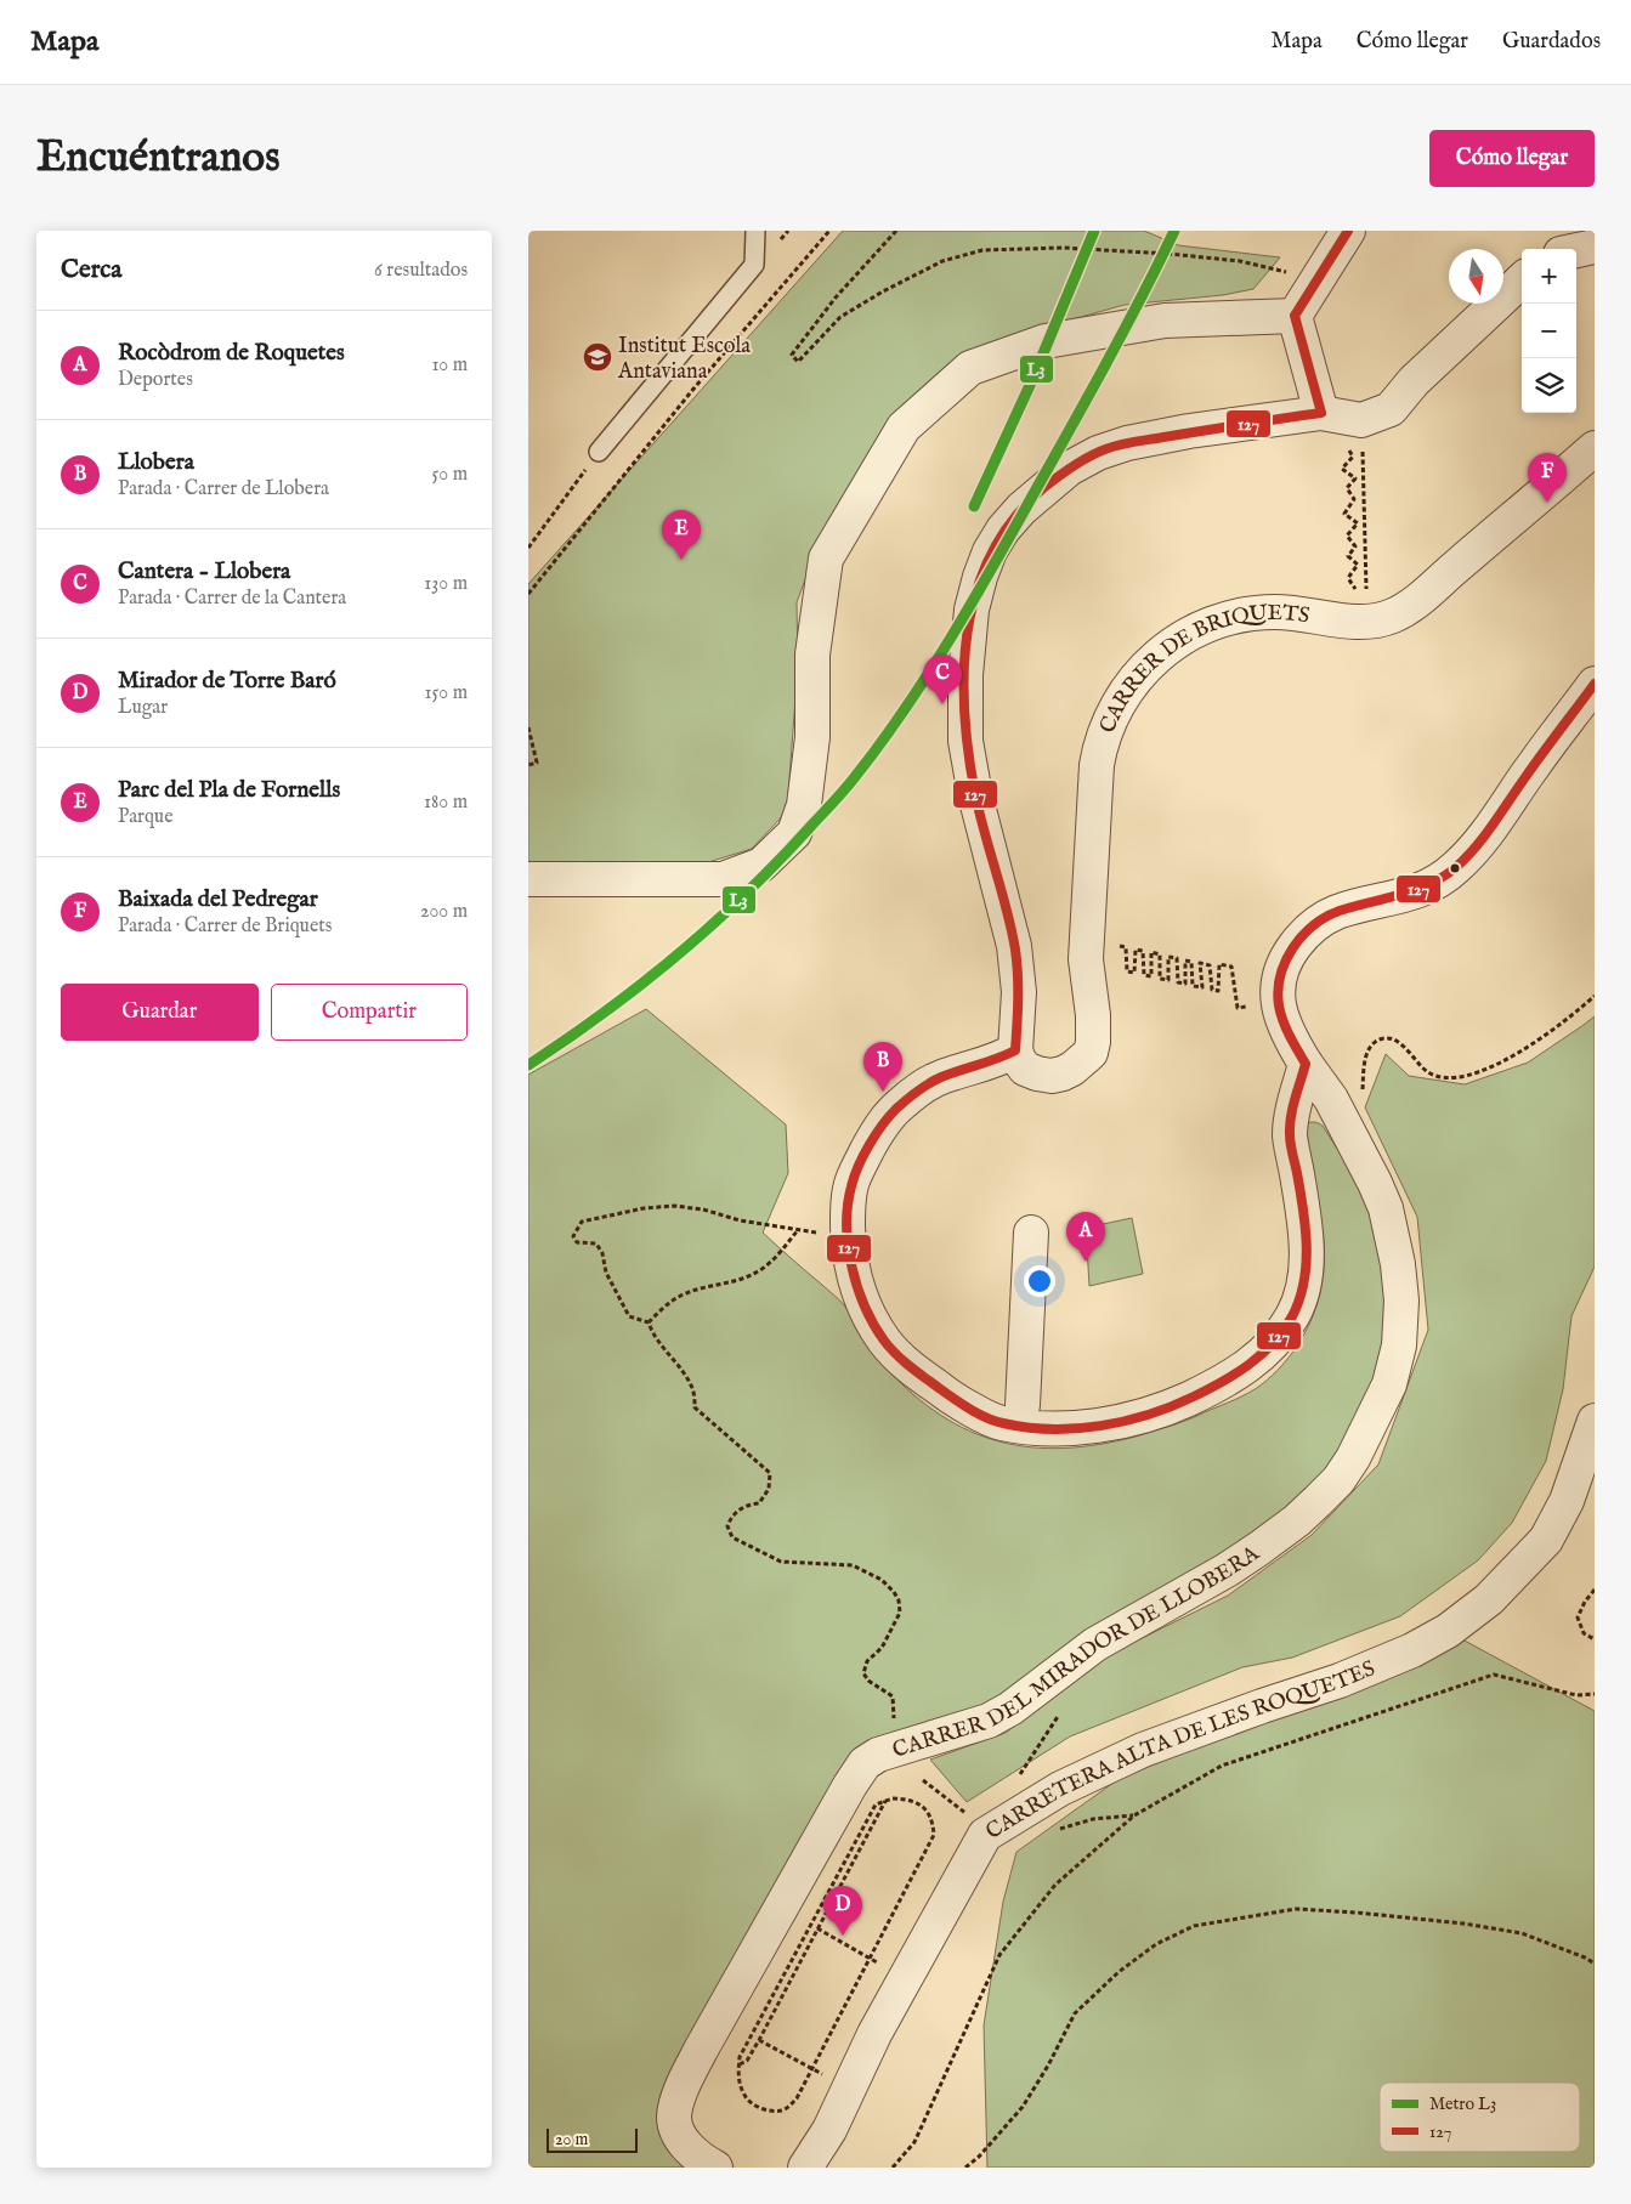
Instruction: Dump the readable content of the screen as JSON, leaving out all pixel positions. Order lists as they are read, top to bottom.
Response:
{
  "streets": {
    "street": ["CARRER DE BRIQUETS", "CARRER DEL MIRADOR DE LLOBERA", "CARRETERA ALTA DE LES ROQUETES"]
  },
  "places": {
    "school or university": ["Institut Escola Antaviana"]
  },
  "lines": ["metro line L3", "transit line 127"],
  "legend": ["Metro L3", "127"],
  "scale_bar": "20 m",
  "north": "bottom",
  "page": {
    "header": "Mapa",
    "nav": ["Mapa", "Cómo llegar", "Guardados"],
    "buttons": [
      "Cómo llegar",
      ["Guardar", "Compartir"]
    ],
    "title": "Encuéntranos",
    "heading": ["Cerca", "6 resultados"],
    "map_buttons": ["+", "−"],
    "list": [
      {
        "mark": "A",
        "name": "Rocòdrom de Roquetes",
        "note": "Deportes",
        "value": "10 m"
      },
      {
        "mark": "B",
        "name": "Llobera",
        "note": "Parada · Carrer de Llobera",
        "value": "50 m"
      },
      {
        "mark": "C",
        "name": "Cantera - Llobera",
        "note": "Parada · Carrer de la Cantera",
        "value": "130 m"
      },
      {
        "mark": "D",
        "name": "Mirador de Torre Baró",
        "note": "Lugar",
        "value": "150 m"
      },
      {
        "mark": "E",
        "name": "Parc del Pla de Fornells",
        "note": "Parque",
        "value": "180 m"
      },
      {
        "mark": "F",
        "name": "Baixada del Pedregar",
        "note": "Parada · Carrer de Briquets",
        "value": "200 m"
      }
    ],
    "pins": [
      "F",
      "E",
      "C",
      "B",
      "A",
      "D"
    ],
    "scale": "20 m"
  }
}
